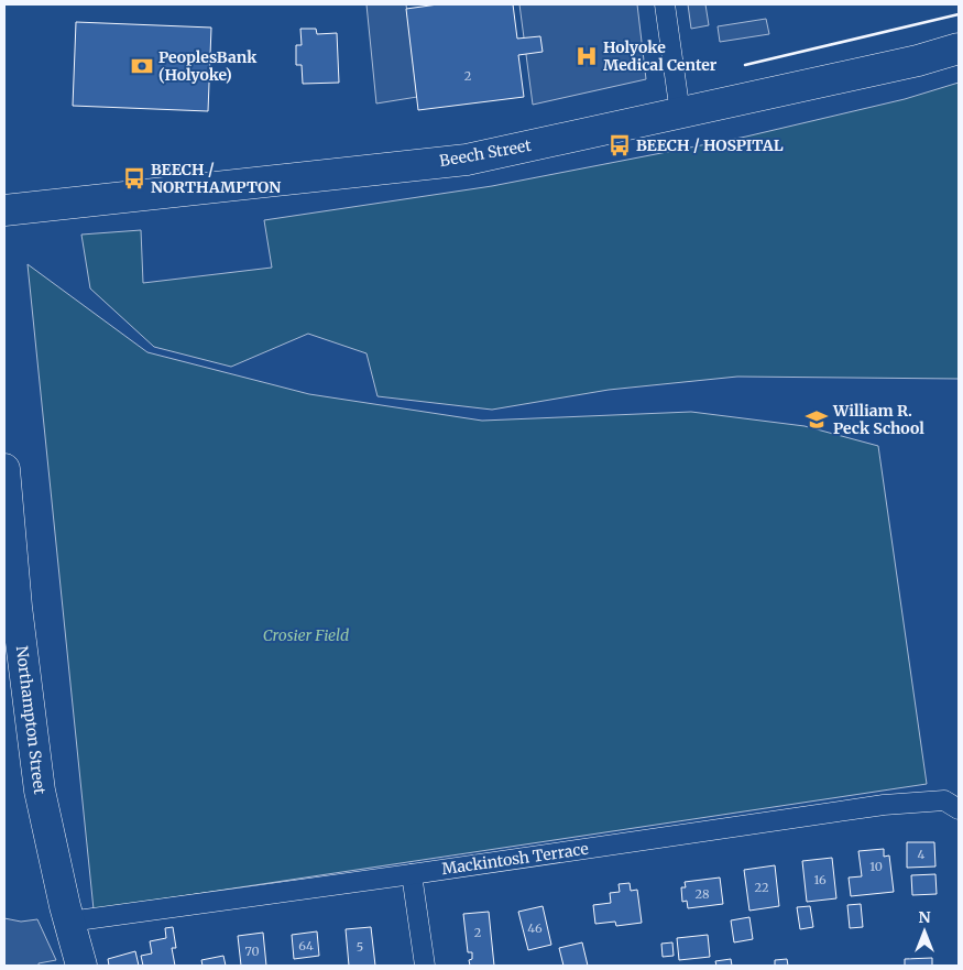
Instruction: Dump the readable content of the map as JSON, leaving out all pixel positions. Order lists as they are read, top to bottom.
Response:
{
  "streets": {
    "main road": ["Beech Street", "Northampton Street"],
    "street": ["Mackintosh Terrace"]
  },
  "crossings": [
    ["Northampton Street", "Mackintosh Terrace"]
  ],
  "parks": ["Crosier Field"],
  "places": {
    "hospital": ["Holyoke Medical Center"],
    "bank": ["PeoplesBank (Holyoke)"],
    "bus stop": ["BEECH / HOSPITAL", "BEECH / NORTHAMPTON"],
    "school or university": ["William R. Peck School"]
  },
  "house_numbers": [
    "2",
    "4",
    "10",
    "16",
    "22",
    "28",
    "46",
    "2",
    "64",
    "5",
    "70"
  ],
  "north": "top"
}
